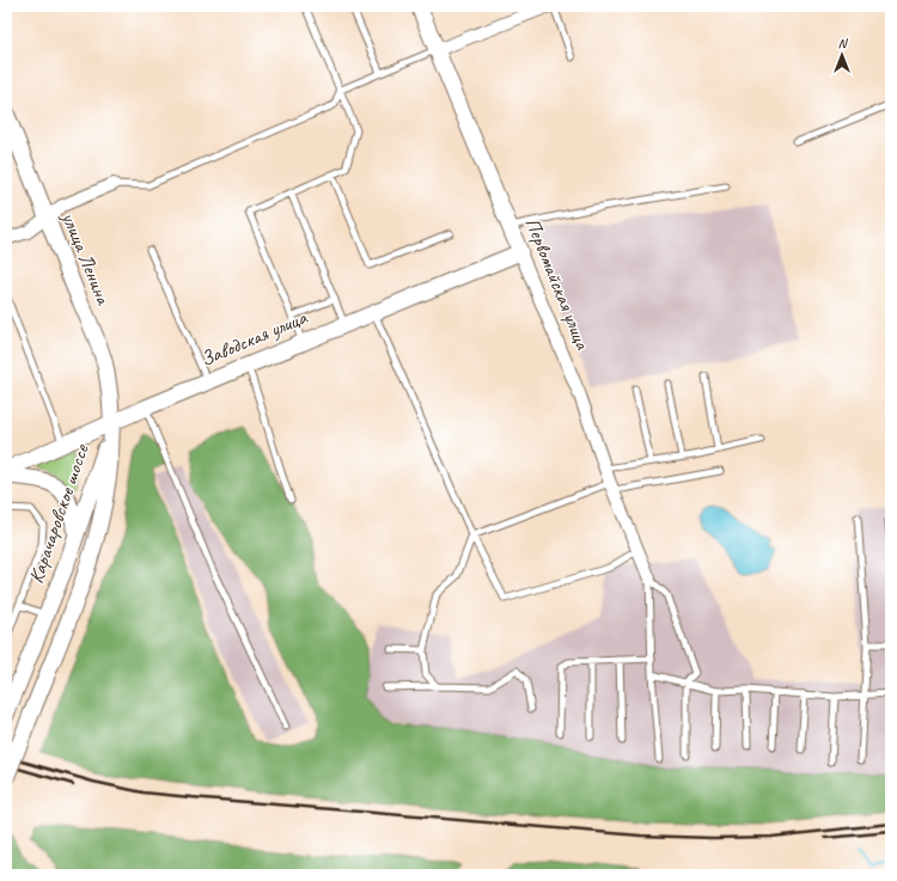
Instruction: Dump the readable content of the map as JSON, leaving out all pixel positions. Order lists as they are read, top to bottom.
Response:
{
  "streets": {
    "street": [
      "улица Ленина",
      "Первомайская улица",
      "Заводская улица",
      "Карачаровское шоссе"
    ]
  },
  "crossings": [
    ["улица Ленина", "Заводская улица"],
    ["улица Ленина", "Карачаровское шоссе"],
    ["Первомайская улица", "Заводская улица"],
    ["Заводская улица", "Карачаровское шоссе"]
  ],
  "north": "top"
}
